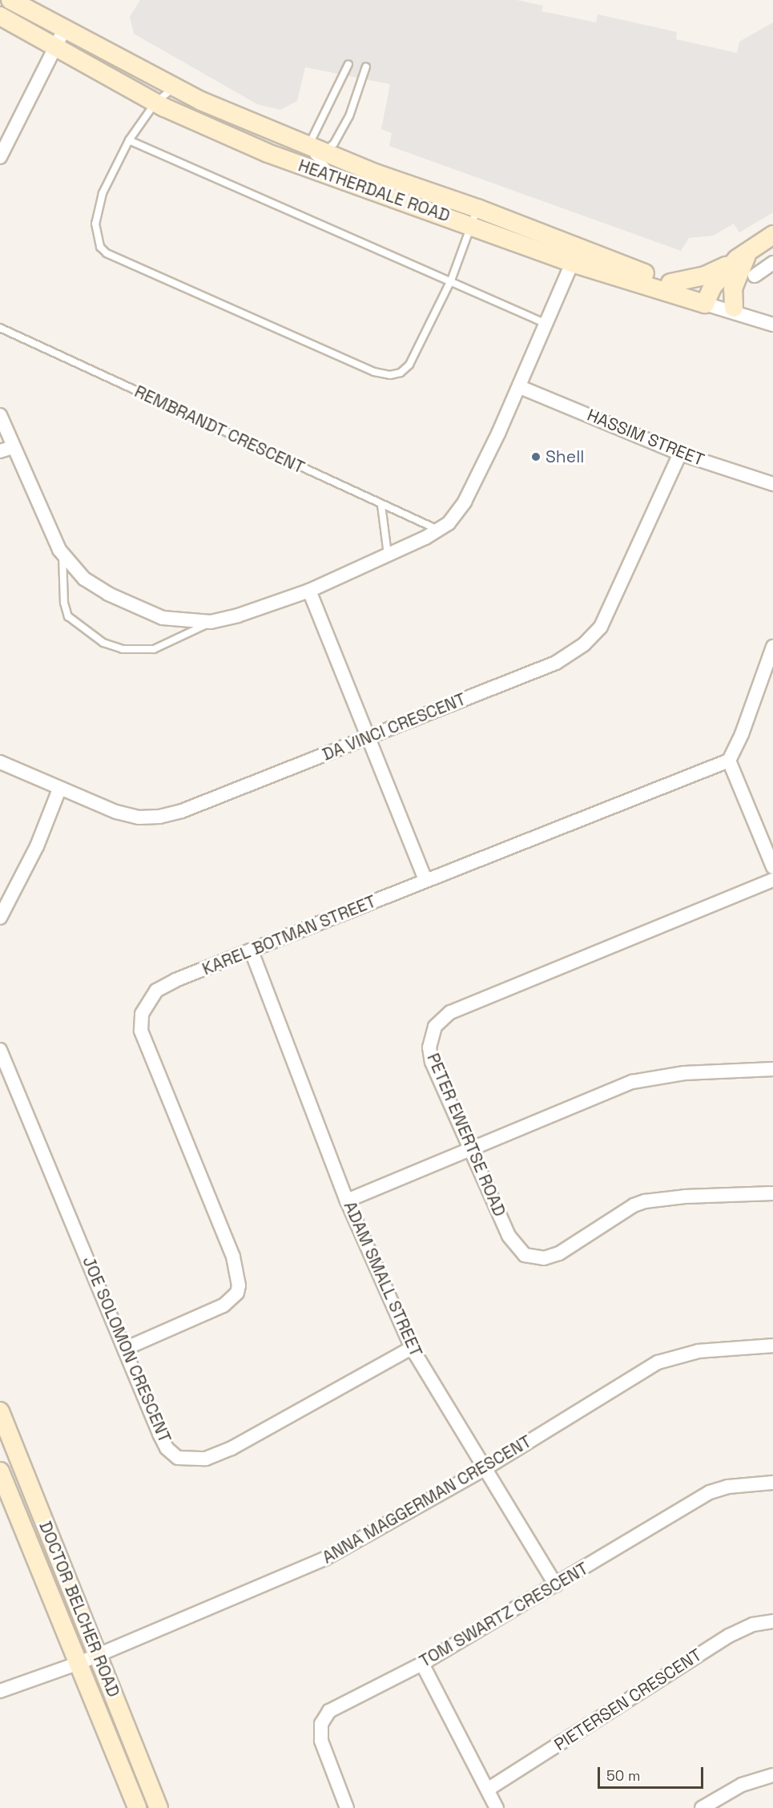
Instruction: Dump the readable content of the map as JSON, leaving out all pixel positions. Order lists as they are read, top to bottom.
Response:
{
  "streets": {
    "street": [
      "HEATHERDALE ROAD",
      "HASSIM STREET",
      "DA VINCI CRESCENT",
      "KAREL BOTMAN STREET",
      "PETER EWERTSE ROAD",
      "ADAM SMALL STREET",
      "JOE SOLOMON CRESCENT",
      "ANNA MAGGERMAN CRESCENT",
      "DOCTOR BELCHER ROAD",
      "TOM SWARTZ CRESCENT",
      "PIETERSEN CRESCENT"
    ],
    "lane": ["REMBRANDT CRESCENT"]
  },
  "crossings": [
    ["HASSIM STREET", "DA VINCI CRESCENT"],
    ["KAREL BOTMAN STREET", "ADAM SMALL STREET"],
    ["KAREL BOTMAN STREET", "JOE SOLOMON CRESCENT"],
    ["ADAM SMALL STREET", "JOE SOLOMON CRESCENT"],
    ["ADAM SMALL STREET", "ANNA MAGGERMAN CRESCENT"],
    ["ADAM SMALL STREET", "TOM SWARTZ CRESCENT"],
    ["ANNA MAGGERMAN CRESCENT", "DOCTOR BELCHER ROAD"]
  ],
  "places": ["Shell"],
  "scale_bar": "50 m"
}
